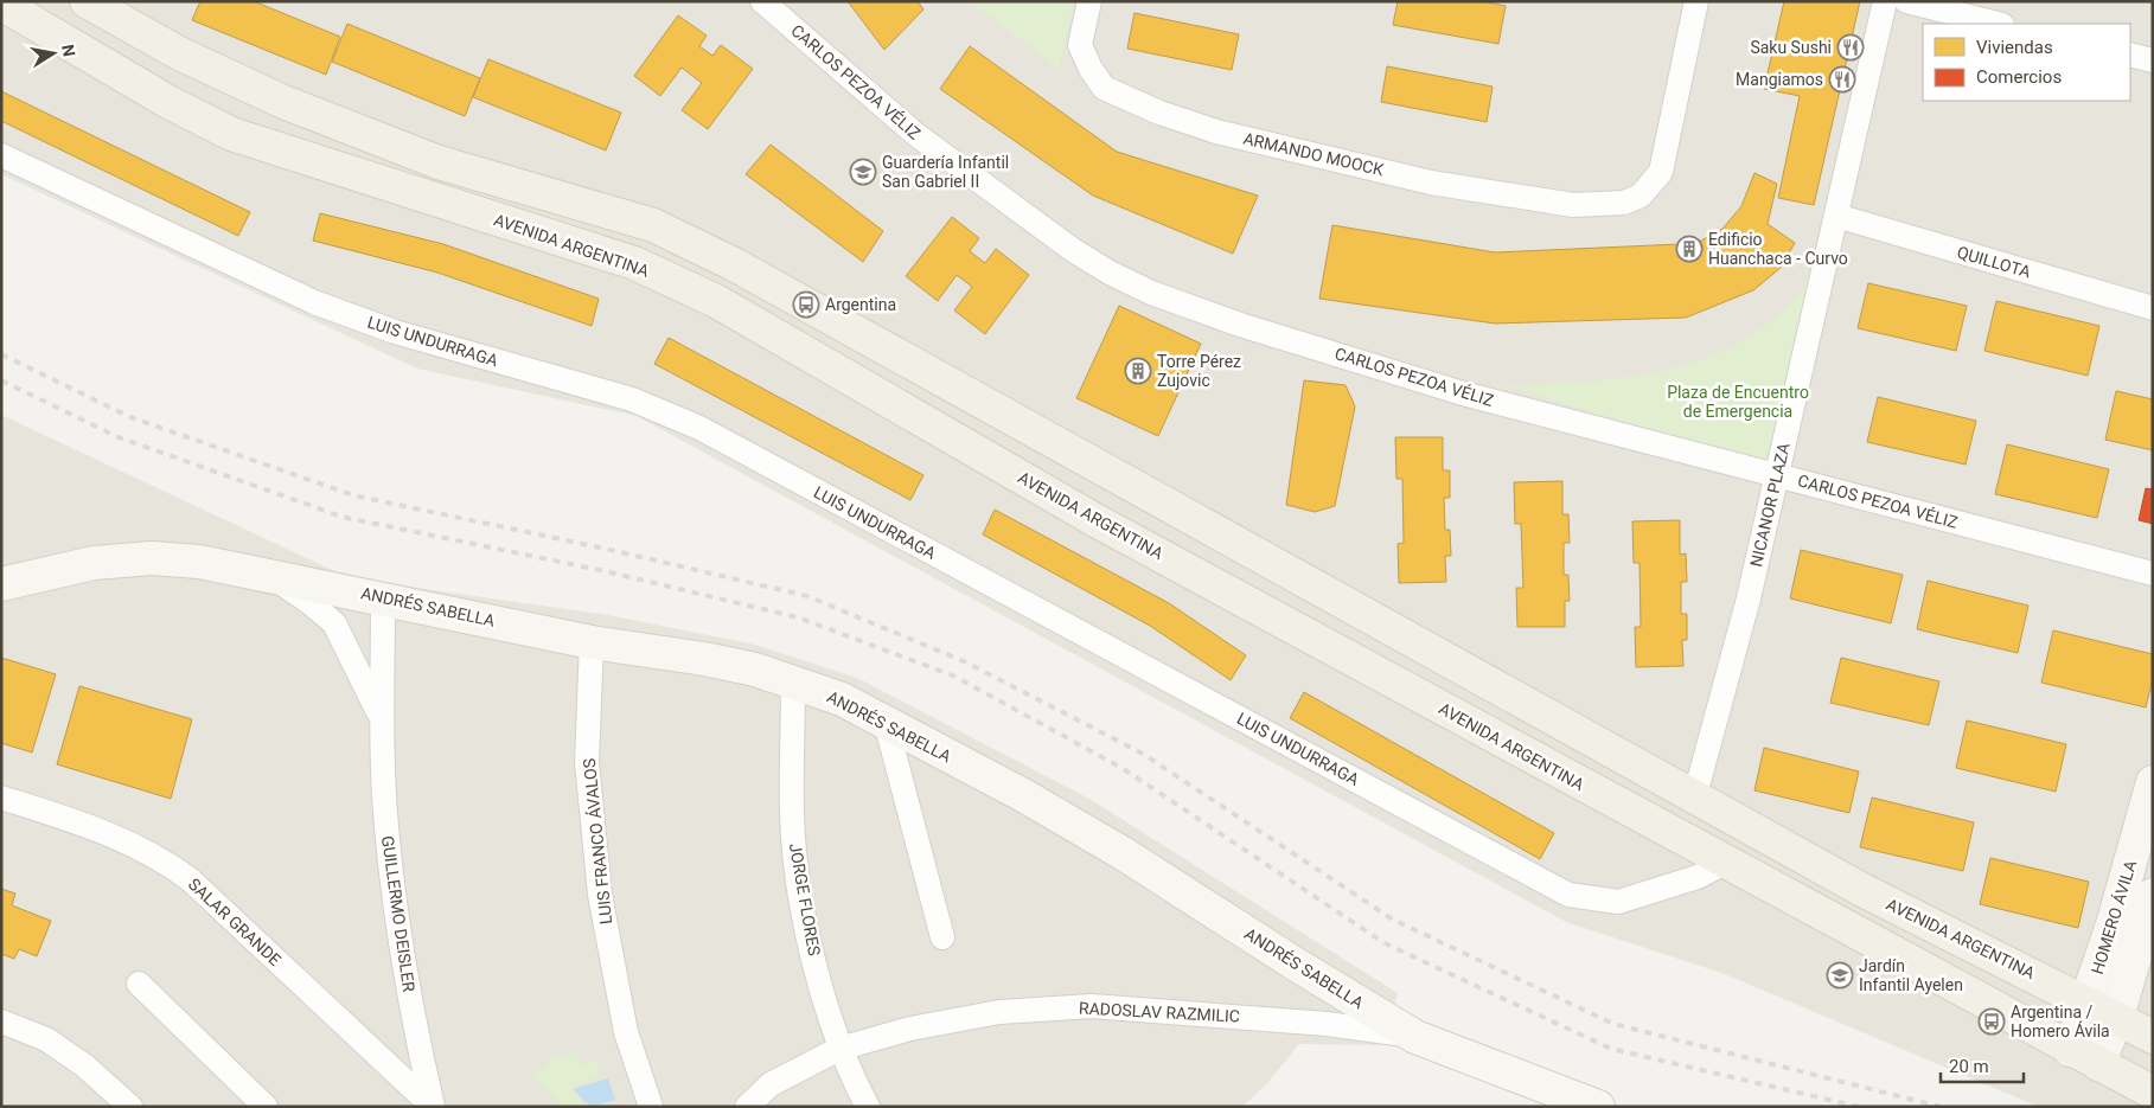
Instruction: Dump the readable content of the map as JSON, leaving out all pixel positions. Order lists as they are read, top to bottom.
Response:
{
  "streets": {
    "main road": ["AVENIDA ARGENTINA", "ANDRÉS SABELLA", "HOMERO ÁVILA"],
    "street": [
      "CARLOS PEZOA VÉLIZ",
      "ARMANDO MOOCK",
      "QUILLOTA",
      "LUIS UNDURRAGA",
      "NICANOR PLAZA",
      "LUIS FRANCO ÁVALOS",
      "JORGE FLORES",
      "GUILLERMO DEISLER",
      "SALAR GRANDE",
      "RADOSLAV RAZMILIC"
    ]
  },
  "crossings": [
    ["CARLOS PEZOA VÉLIZ", "NICANOR PLAZA"],
    ["AVENIDA ARGENTINA", "LUIS UNDURRAGA"],
    ["AVENIDA ARGENTINA", "NICANOR PLAZA"],
    ["AVENIDA ARGENTINA", "HOMERO ÁVILA"],
    ["QUILLOTA", "NICANOR PLAZA"],
    ["ANDRÉS SABELLA", "LUIS FRANCO ÁVALOS"],
    ["ANDRÉS SABELLA", "JORGE FLORES"],
    ["ANDRÉS SABELLA", "GUILLERMO DEISLER"],
    ["ANDRÉS SABELLA", "RADOSLAV RAZMILIC"],
    ["JORGE FLORES", "RADOSLAV RAZMILIC"],
    ["GUILLERMO DEISLER", "SALAR GRANDE"]
  ],
  "parks": ["Plaza de Encuentro de Emergencia"],
  "places": {
    "restaurant": ["Saku Sushi", "Mangiamos"],
    "school or university": ["Guardería Infantil San Gabriel II", "Jardín Infantil Ayelen"],
    "building": ["Edificio Huanchaca - Curvo", "Torre Pérez Zujovic"],
    "bus stop": ["Argentina", "Argentina / Homero Ávila"]
  },
  "legend": ["Viviendas", "Comercios"],
  "scale_bar": "20 m",
  "north": "right"
}
